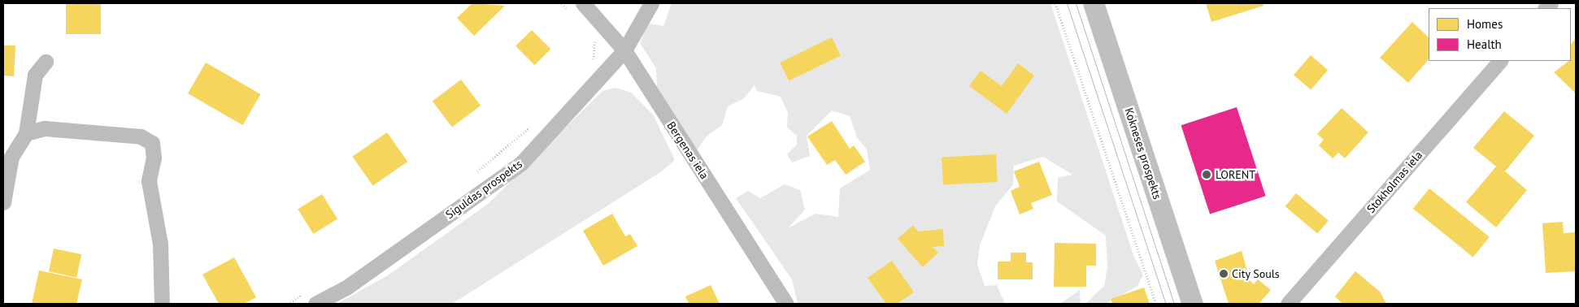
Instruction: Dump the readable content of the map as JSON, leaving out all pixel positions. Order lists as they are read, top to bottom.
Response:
{
  "streets": {
    "street": [
      "Bergenas iela",
      "Kokneses prospekts",
      "Stokholmas iela",
      "Siguldas prospekts"
    ]
  },
  "crossings": [
    ["Bergenas iela", "Siguldas prospekts"]
  ],
  "places": ["LORENT", "City Souls"],
  "legend": ["Homes", "Health"]
}
